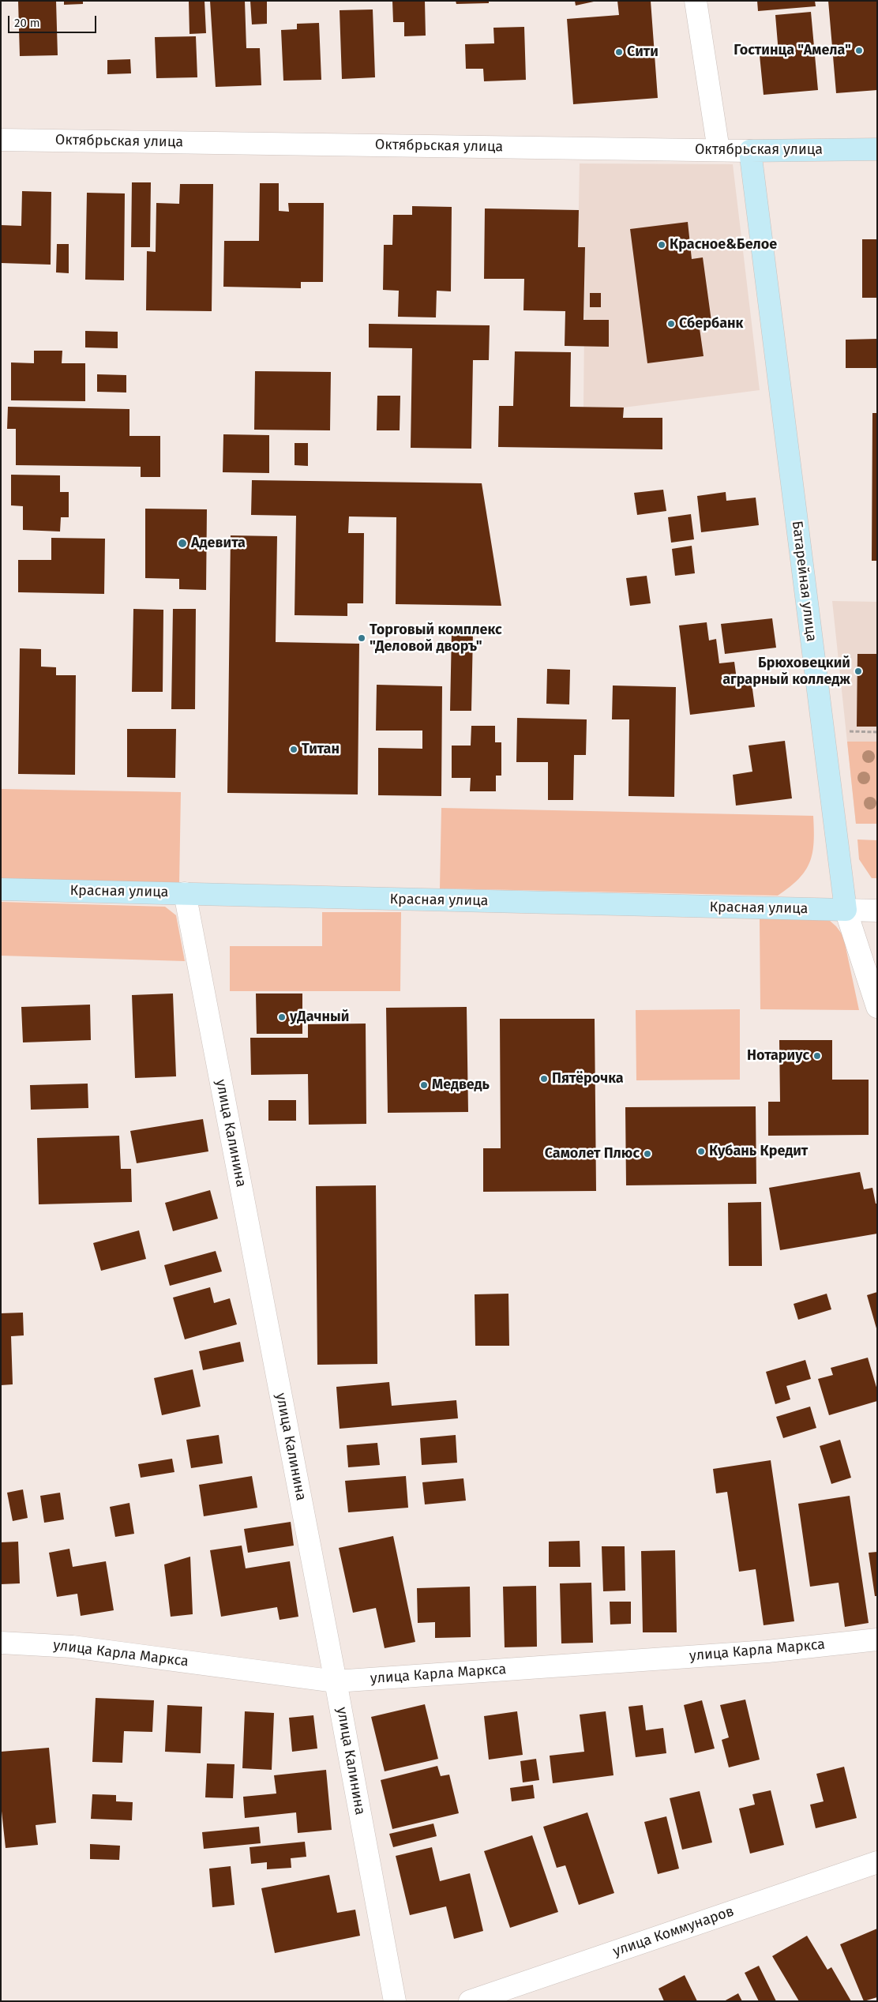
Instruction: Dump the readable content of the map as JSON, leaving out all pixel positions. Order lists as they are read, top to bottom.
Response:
{
  "streets": {
    "street": [
      "Октябрьская улица",
      "Батарейная улица",
      "Красная улица",
      "улица Калинина",
      "улица Карла Маркса",
      "улица Коммунаров"
    ]
  },
  "crossings": [
    ["Октябрьская улица", "Батарейная улица"],
    ["Батарейная улица", "Красная улица"],
    ["Красная улица", "улица Калинина"],
    ["улица Калинина", "улица Карла Маркса"]
  ],
  "places": [
    "Гостинца \"Амела\"",
    "Сити",
    "Красное&Белое",
    "Сбербанк",
    "Адевита",
    "Торговый комплекс \"Деловой дворъ\"",
    "Брюховецкий аграрный колледж",
    "Титан",
    "уДачный",
    "Нотариус",
    "Пятёрочка",
    "Медведь",
    "Кубань Кредит",
    "Самолет Плюс"
  ],
  "scale_bar": "20 m"
}
